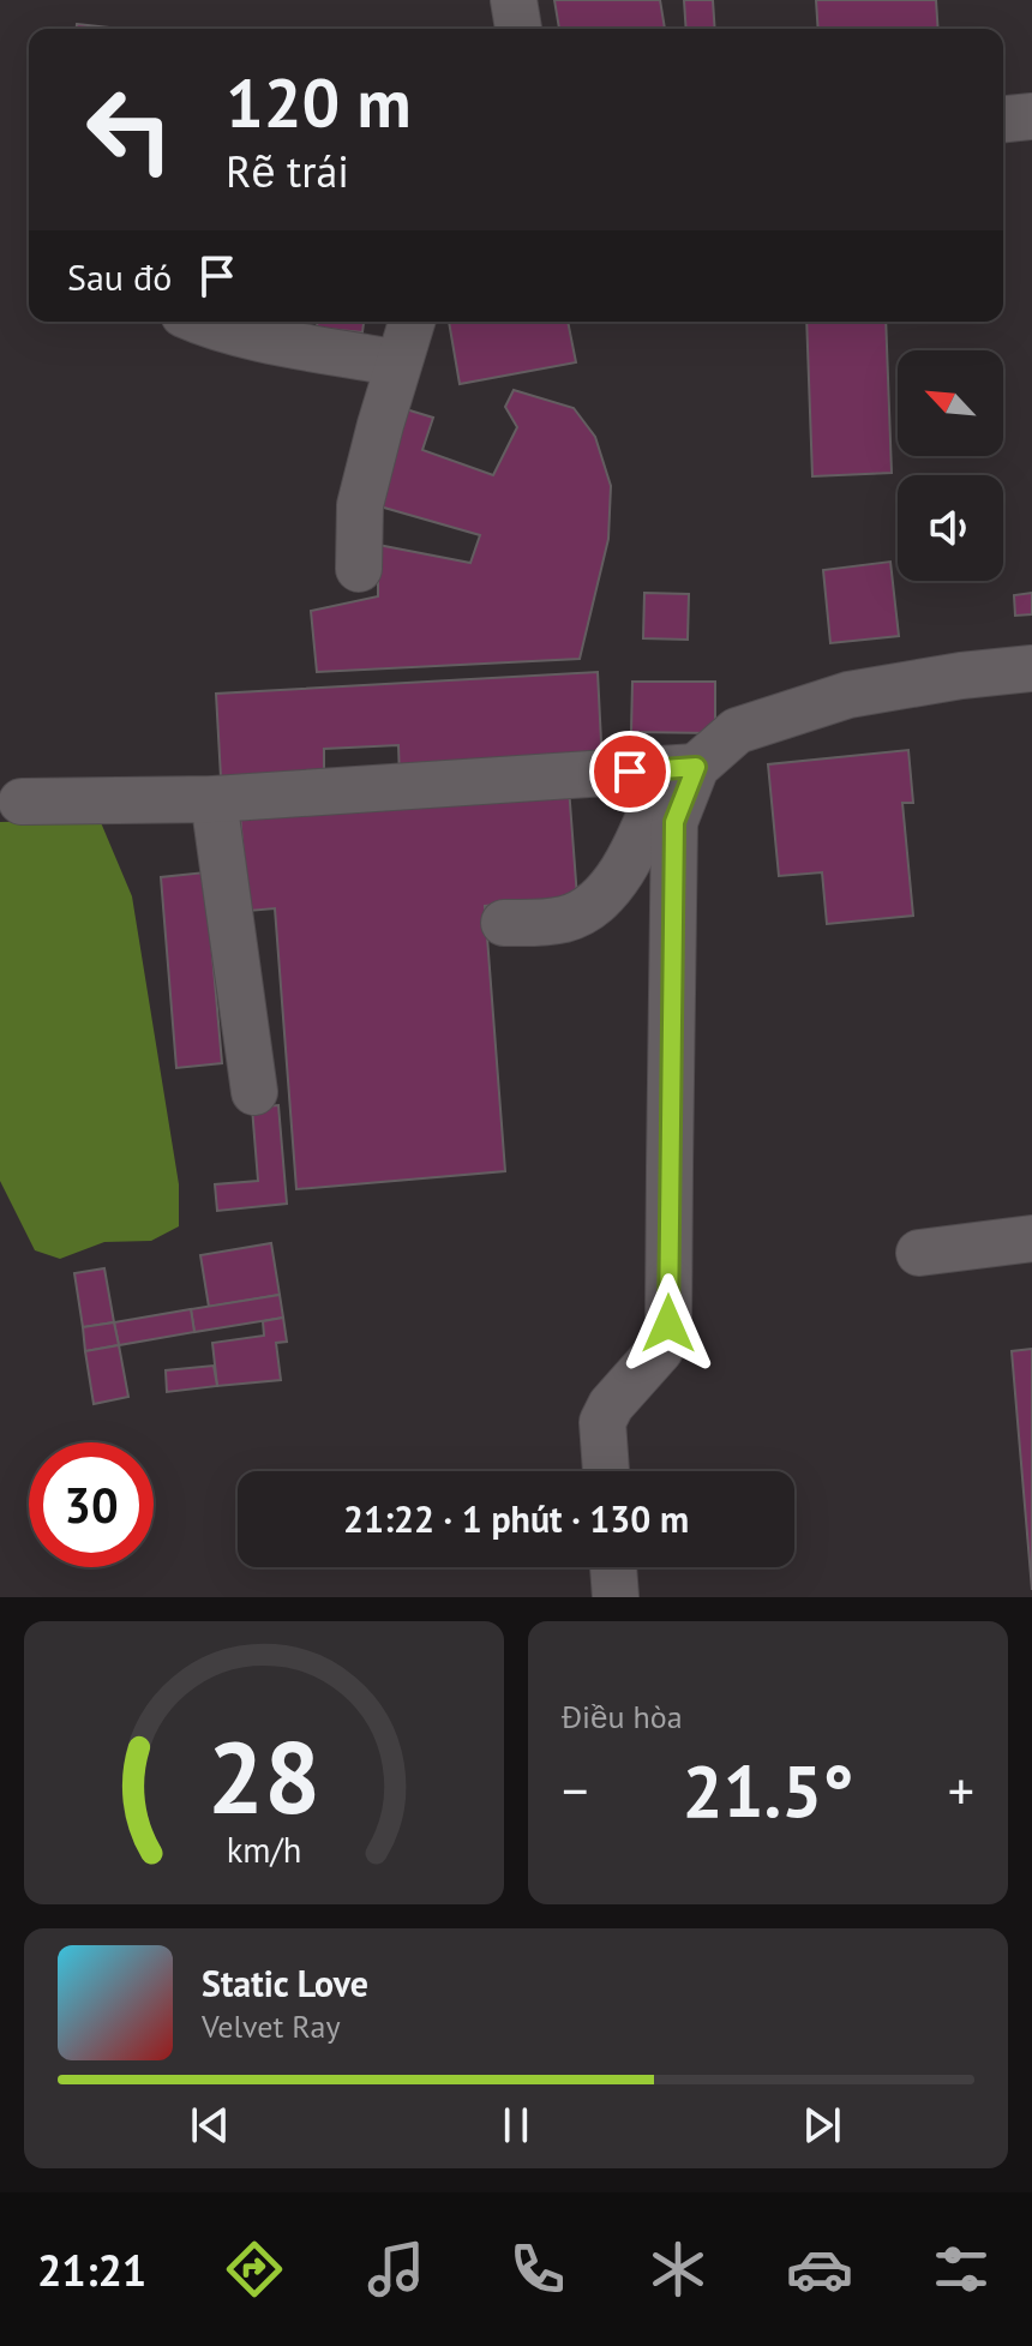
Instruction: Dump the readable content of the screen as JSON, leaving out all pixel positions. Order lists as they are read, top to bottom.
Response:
{
  "north": "top left",
  "page": {
    "turn": ["120 m", "Rẽ trái"],
    "then": "Sau đó",
    "limit": "30",
    "trip": "21:22 · 1 phút · 130 m",
    "tile": "Điều hòa",
    "heat": ["−", "21.5°", "+"],
    "song": ["Static Love", "Velvet Ray"],
    "tabs": "21:21",
    "gauge": ["28", "km/h"]
  }
}
